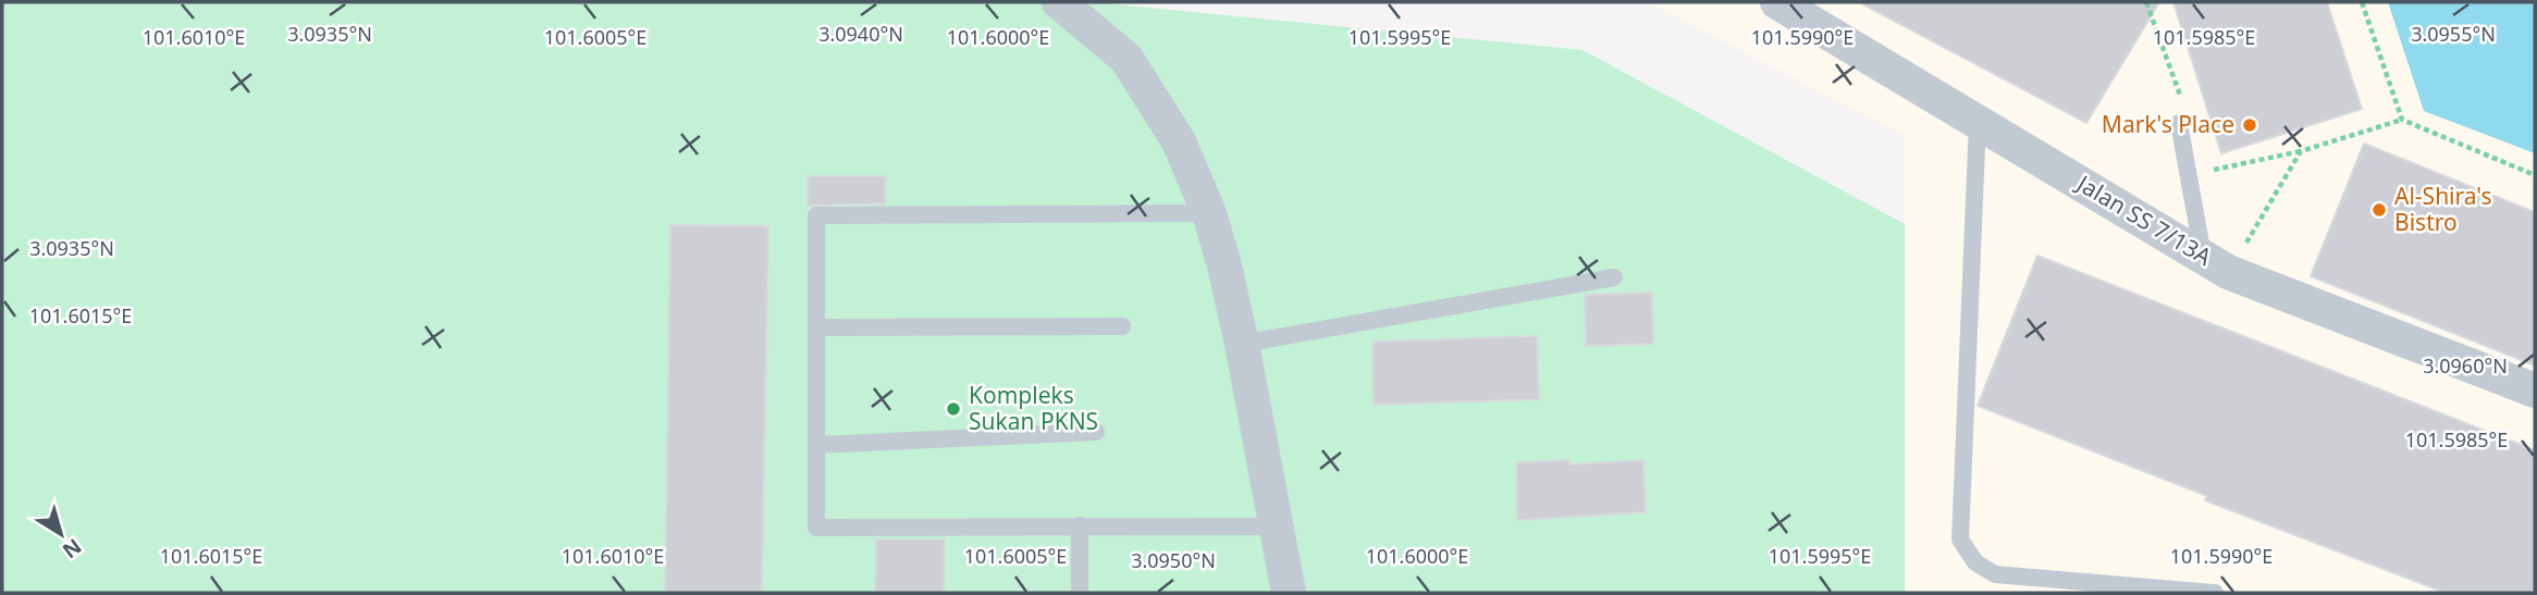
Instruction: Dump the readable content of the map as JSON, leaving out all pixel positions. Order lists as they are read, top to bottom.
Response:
{
  "streets": {
    "street": ["Jalan SS 7/13A"]
  },
  "places": ["Mark's Place", "Al-Shira's Bistro", "Kompleks Sukan PKNS"],
  "north": "bottom right",
  "coordinates": [
    "3.0935°N",
    "3.0940°N",
    "3.0955°N",
    "101.6010°E",
    "101.5995°E",
    "101.5985°E",
    "101.6005°E",
    "101.6000°E",
    "101.5990°E",
    "101.6015°E",
    "3.0960°N",
    "3.0950°N"
  ]
}
